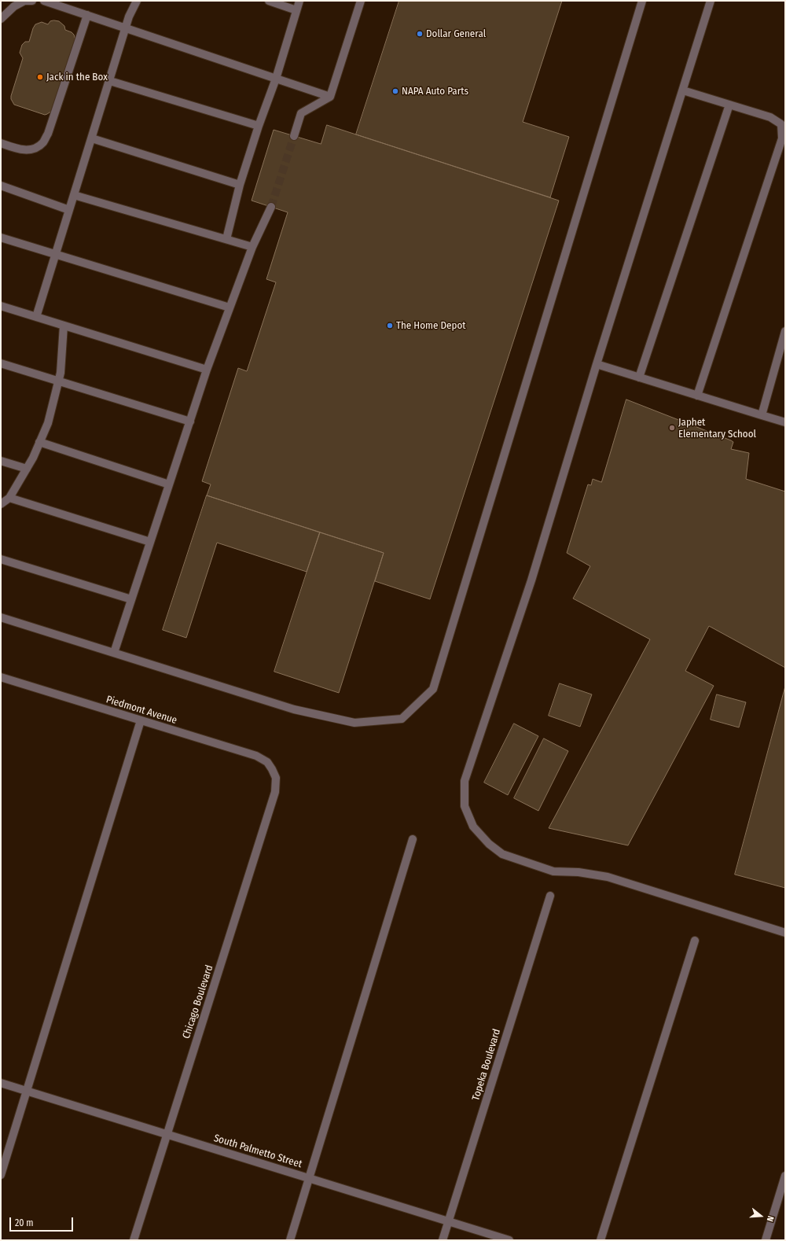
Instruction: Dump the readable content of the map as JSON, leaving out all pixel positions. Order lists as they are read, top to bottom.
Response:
{
  "streets": {
    "street": [
      "Piedmont Avenue",
      "Chicago Boulevard",
      "Topeka Boulevard",
      "South Palmetto Street"
    ]
  },
  "crossings": [
    ["Piedmont Avenue", "Chicago Boulevard"],
    ["Chicago Boulevard", "South Palmetto Street"],
    ["Topeka Boulevard", "South Palmetto Street"]
  ],
  "places": [
    "Dollar General",
    "Jack in the Box",
    "NAPA Auto Parts",
    "The Home Depot",
    "Japhet Elementary School"
  ],
  "scale_bar": "20 m",
  "north": "right"
}
